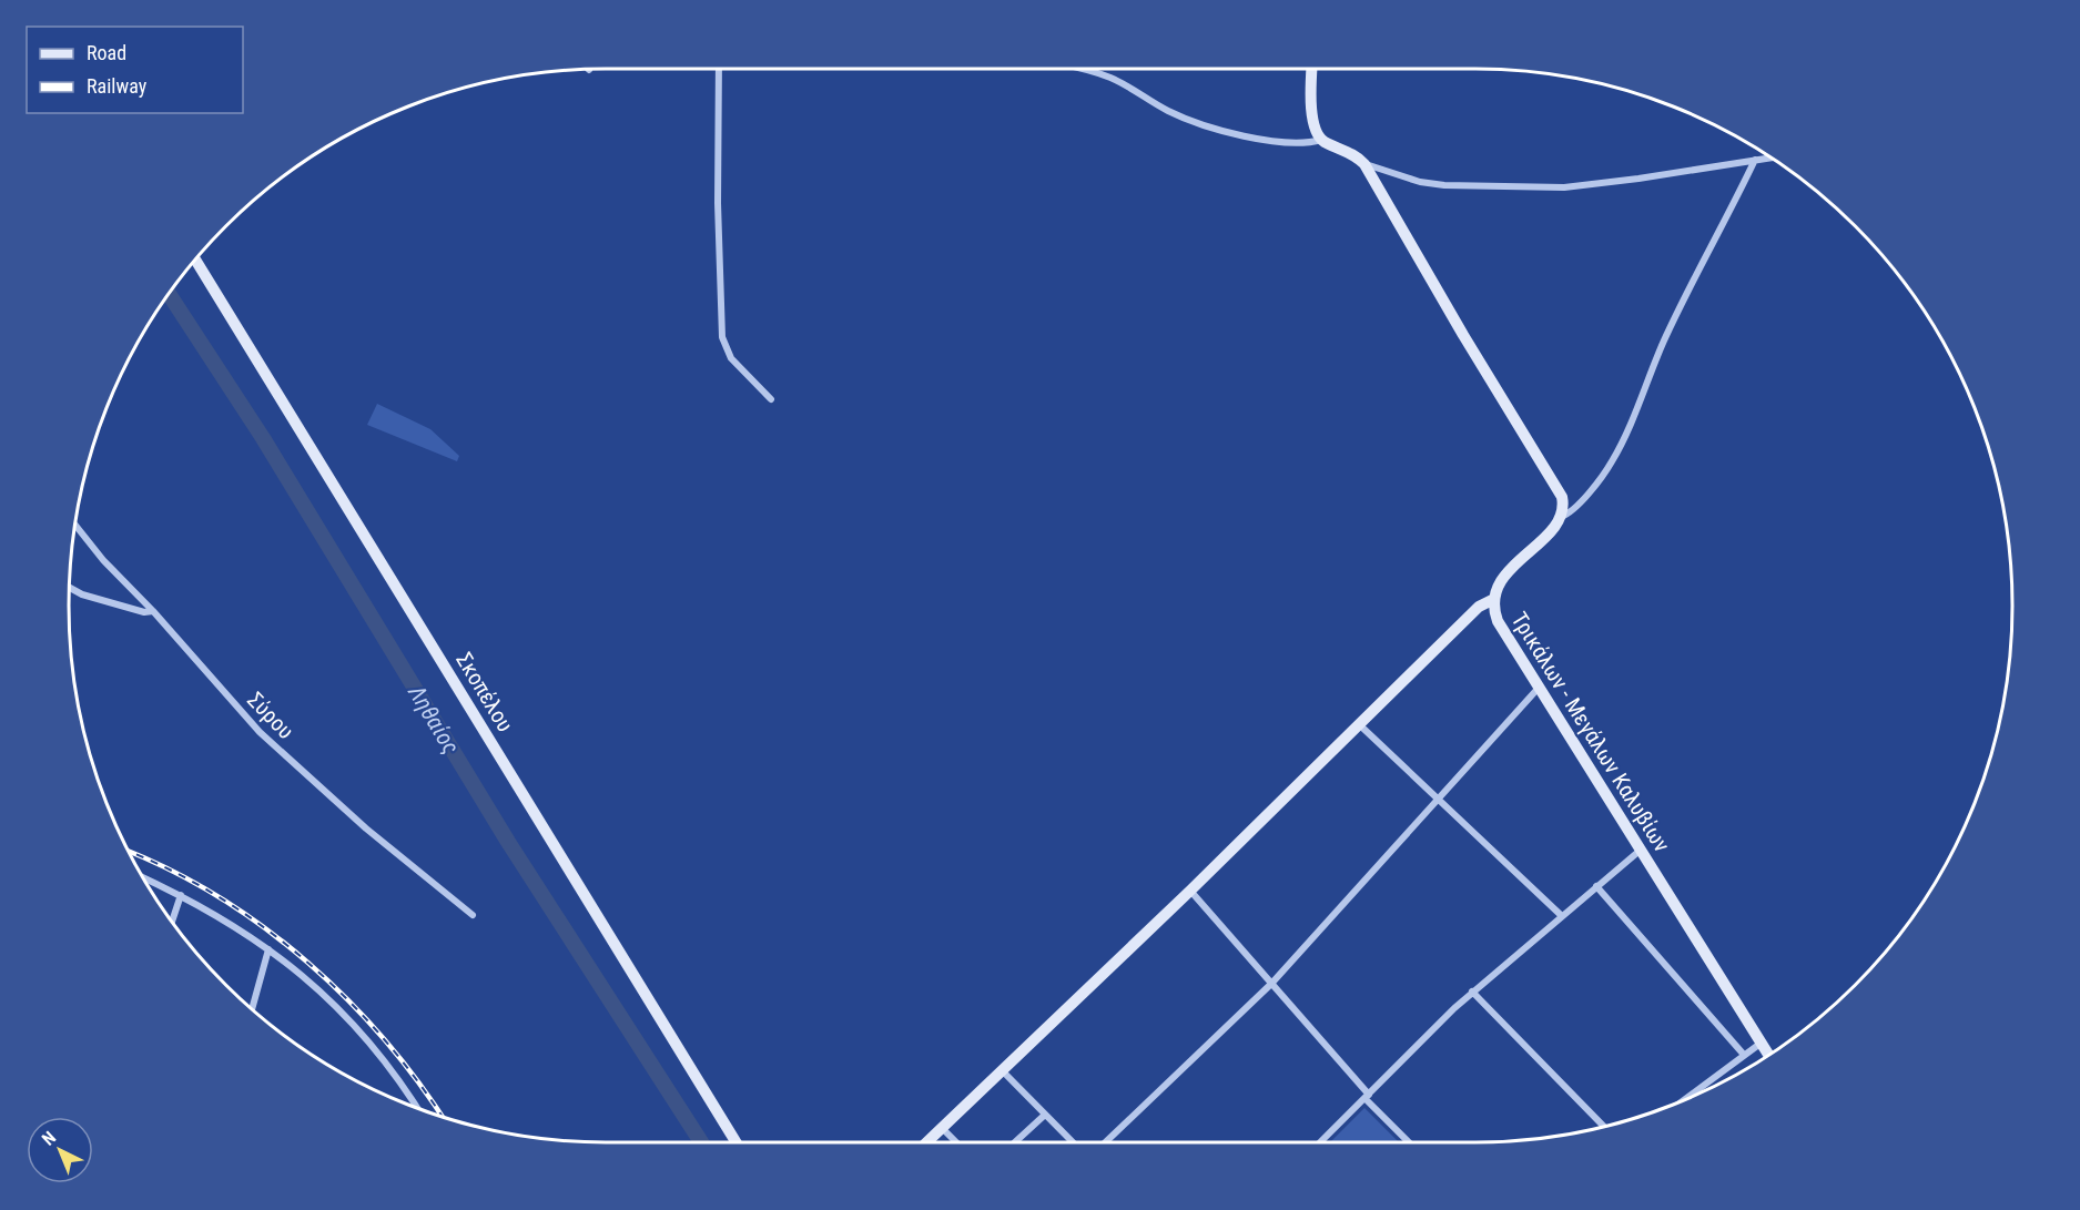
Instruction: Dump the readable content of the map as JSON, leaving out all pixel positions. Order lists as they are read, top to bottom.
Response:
{
  "streets": {
    "street": ["Σκοπέλου", "Σύρου", "Τρικάλων - Μεγάλων Καλυβίων"]
  },
  "water": ["Ληθαίος"],
  "legend": ["Road", "Railway"],
  "north": "top left"
}
